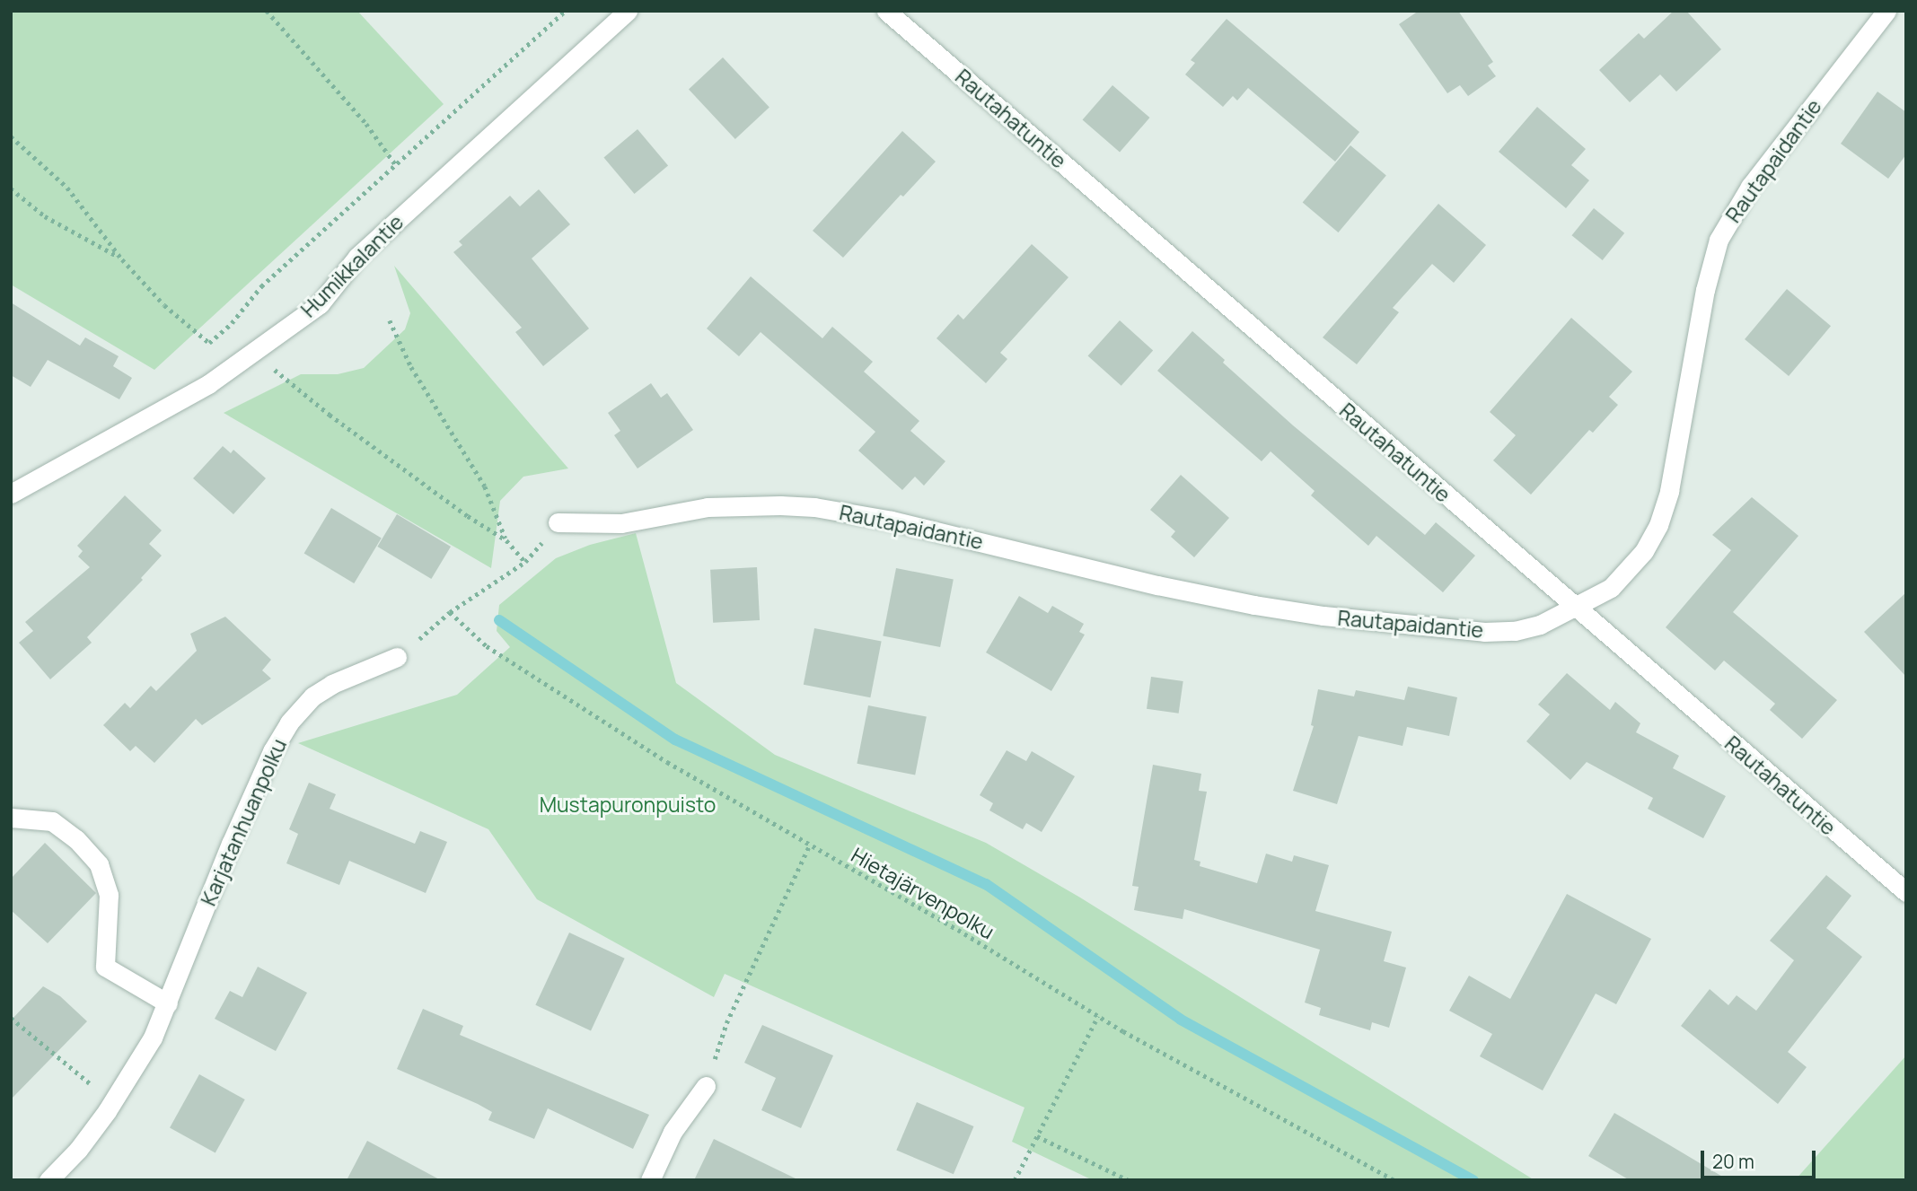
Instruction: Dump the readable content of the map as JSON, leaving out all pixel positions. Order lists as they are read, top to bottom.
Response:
{
  "streets": {
    "street": [
      "Rautahatuntie",
      "Rautapaidantie",
      "Humikkalantie",
      "Karjatanhuanpolku"
    ],
    "path": ["Hietajärvenpolku"]
  },
  "crossings": [
    ["Rautahatuntie", "Rautapaidantie"]
  ],
  "parks": ["Mustapuronpuisto"],
  "scale_bar": "20 m"
}
